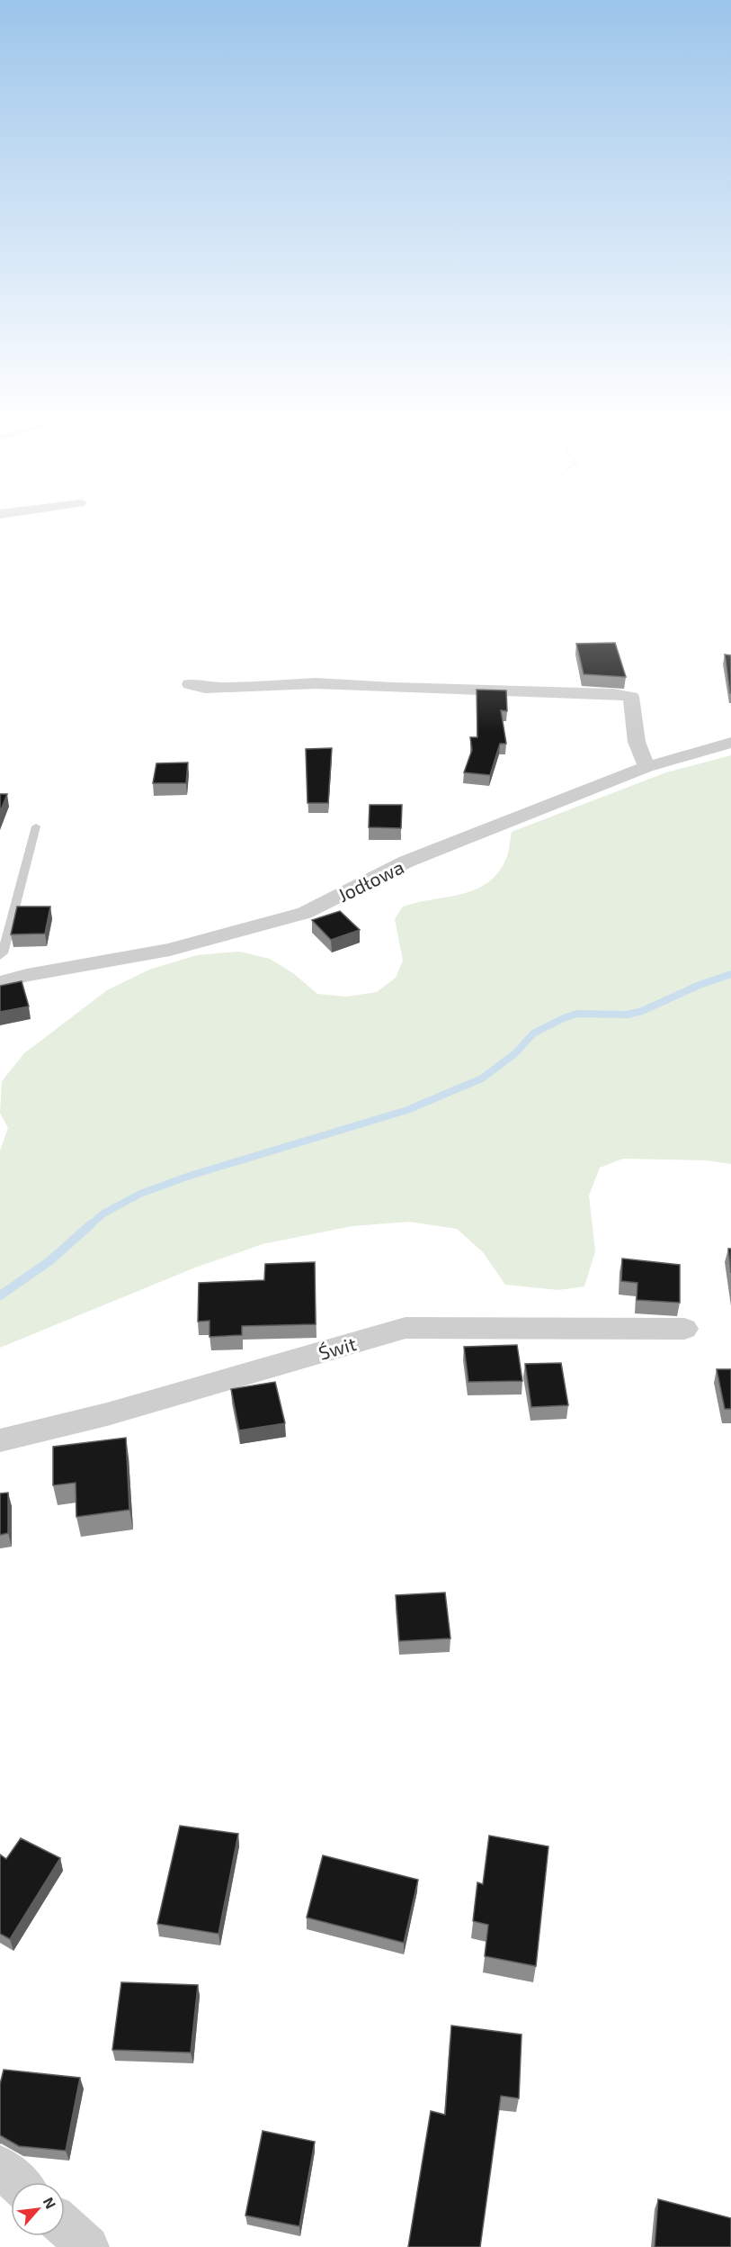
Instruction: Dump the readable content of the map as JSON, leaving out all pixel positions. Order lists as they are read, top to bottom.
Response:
{
  "streets": {
    "street": ["Jodłowa", "Świt"]
  },
  "north": "top right"
}
